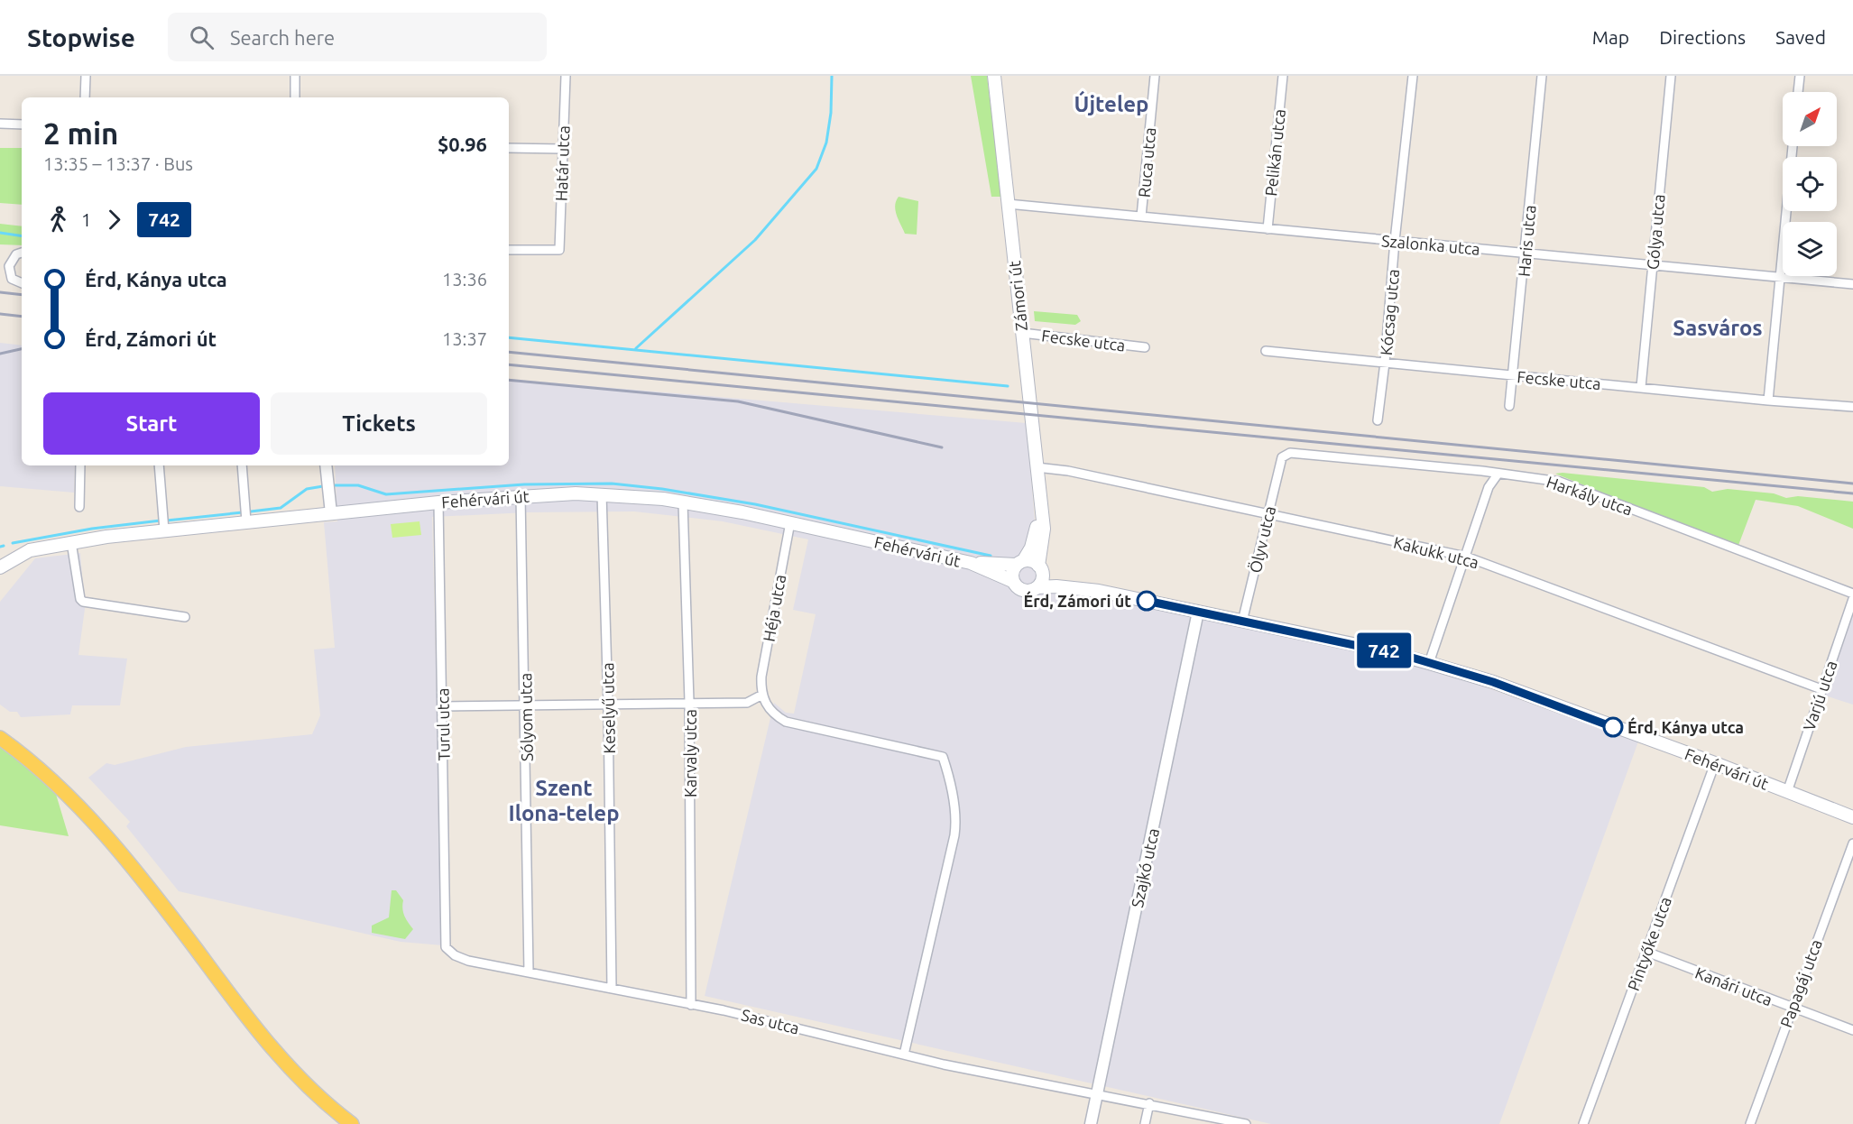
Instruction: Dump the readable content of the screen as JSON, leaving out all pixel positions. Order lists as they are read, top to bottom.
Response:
{
  "streets": {
    "main road": ["Zámori út", "Fehérvári út"],
    "street": [
      "Pelikán utca",
      "Ruca utca",
      "Határ utca",
      "Gólya utca",
      "Haris utca",
      "Szalonka utca",
      "Kócsag utca",
      "Fecske utca",
      "Harkály utca",
      "Ölyv utca",
      "Kakukk utca",
      "Héja utca",
      "Varjú utca",
      "Keselyű utca",
      "Sólyom utca",
      "Turul utca",
      "Karvaly utca",
      "Szajkó utca",
      "Pintyőke utca",
      "Papagáj utca",
      "Kanári utca",
      "Sas utca"
    ]
  },
  "crossings": [
    ["Pelikán utca", "Szalonka utca"],
    ["Ruca utca", "Szalonka utca"],
    ["Gólya utca", "Szalonka utca"],
    ["Gólya utca", "Fecske utca"],
    ["Haris utca", "Szalonka utca"],
    ["Haris utca", "Fecske utca"],
    ["Szalonka utca", "Zámori út"],
    ["Szalonka utca", "Kócsag utca"],
    ["Zámori út", "Fecske utca"],
    ["Zámori út", "Fehérvári út"],
    ["Zámori út", "Kakukk utca"],
    ["Kócsag utca", "Fecske utca"],
    ["Harkály utca", "Ölyv utca"],
    ["Fehérvári út", "Ölyv utca"],
    ["Fehérvári út", "Héja utca"],
    ["Fehérvári út", "Varjú utca"],
    ["Fehérvári út", "Keselyű utca"],
    ["Fehérvári út", "Sólyom utca"],
    ["Fehérvári út", "Turul utca"],
    ["Fehérvári út", "Karvaly utca"],
    ["Fehérvári út", "Szajkó utca"],
    ["Fehérvári út", "Pintyőke utca"],
    ["Ölyv utca", "Kakukk utca"],
    ["Kakukk utca", "Varjú utca"],
    ["Keselyű utca", "Sas utca"],
    ["Sólyom utca", "Sas utca"],
    ["Turul utca", "Sas utca"],
    ["Karvaly utca", "Sas utca"],
    ["Szajkó utca", "Sas utca"],
    ["Pintyőke utca", "Kanári utca"],
    ["Papagáj utca", "Kanári utca"]
  ],
  "districts": ["Újtelep", "Sasváros", "Szent Ilona-telep"],
  "places": ["Érd, Zámori út", "Érd, Kánya utca"],
  "lines": ["bus line 742"],
  "north": "top right",
  "page": {
    "header": "Stopwise",
    "search": "Search here",
    "nav": ["Map", "Directions", "Saved"],
    "on_map": "742",
    "heading": ["2 min", "13:35 – 13:37 · Bus", "$0.96"],
    "legs": ["1", "742"],
    "list": [
      {
        "name": "Érd, Kánya utca",
        "value": "13:36"
      },
      {
        "name": "Érd, Zámori út",
        "value": "13:37"
      }
    ],
    "buttons": ["Start", "Tickets"]
  }
}
